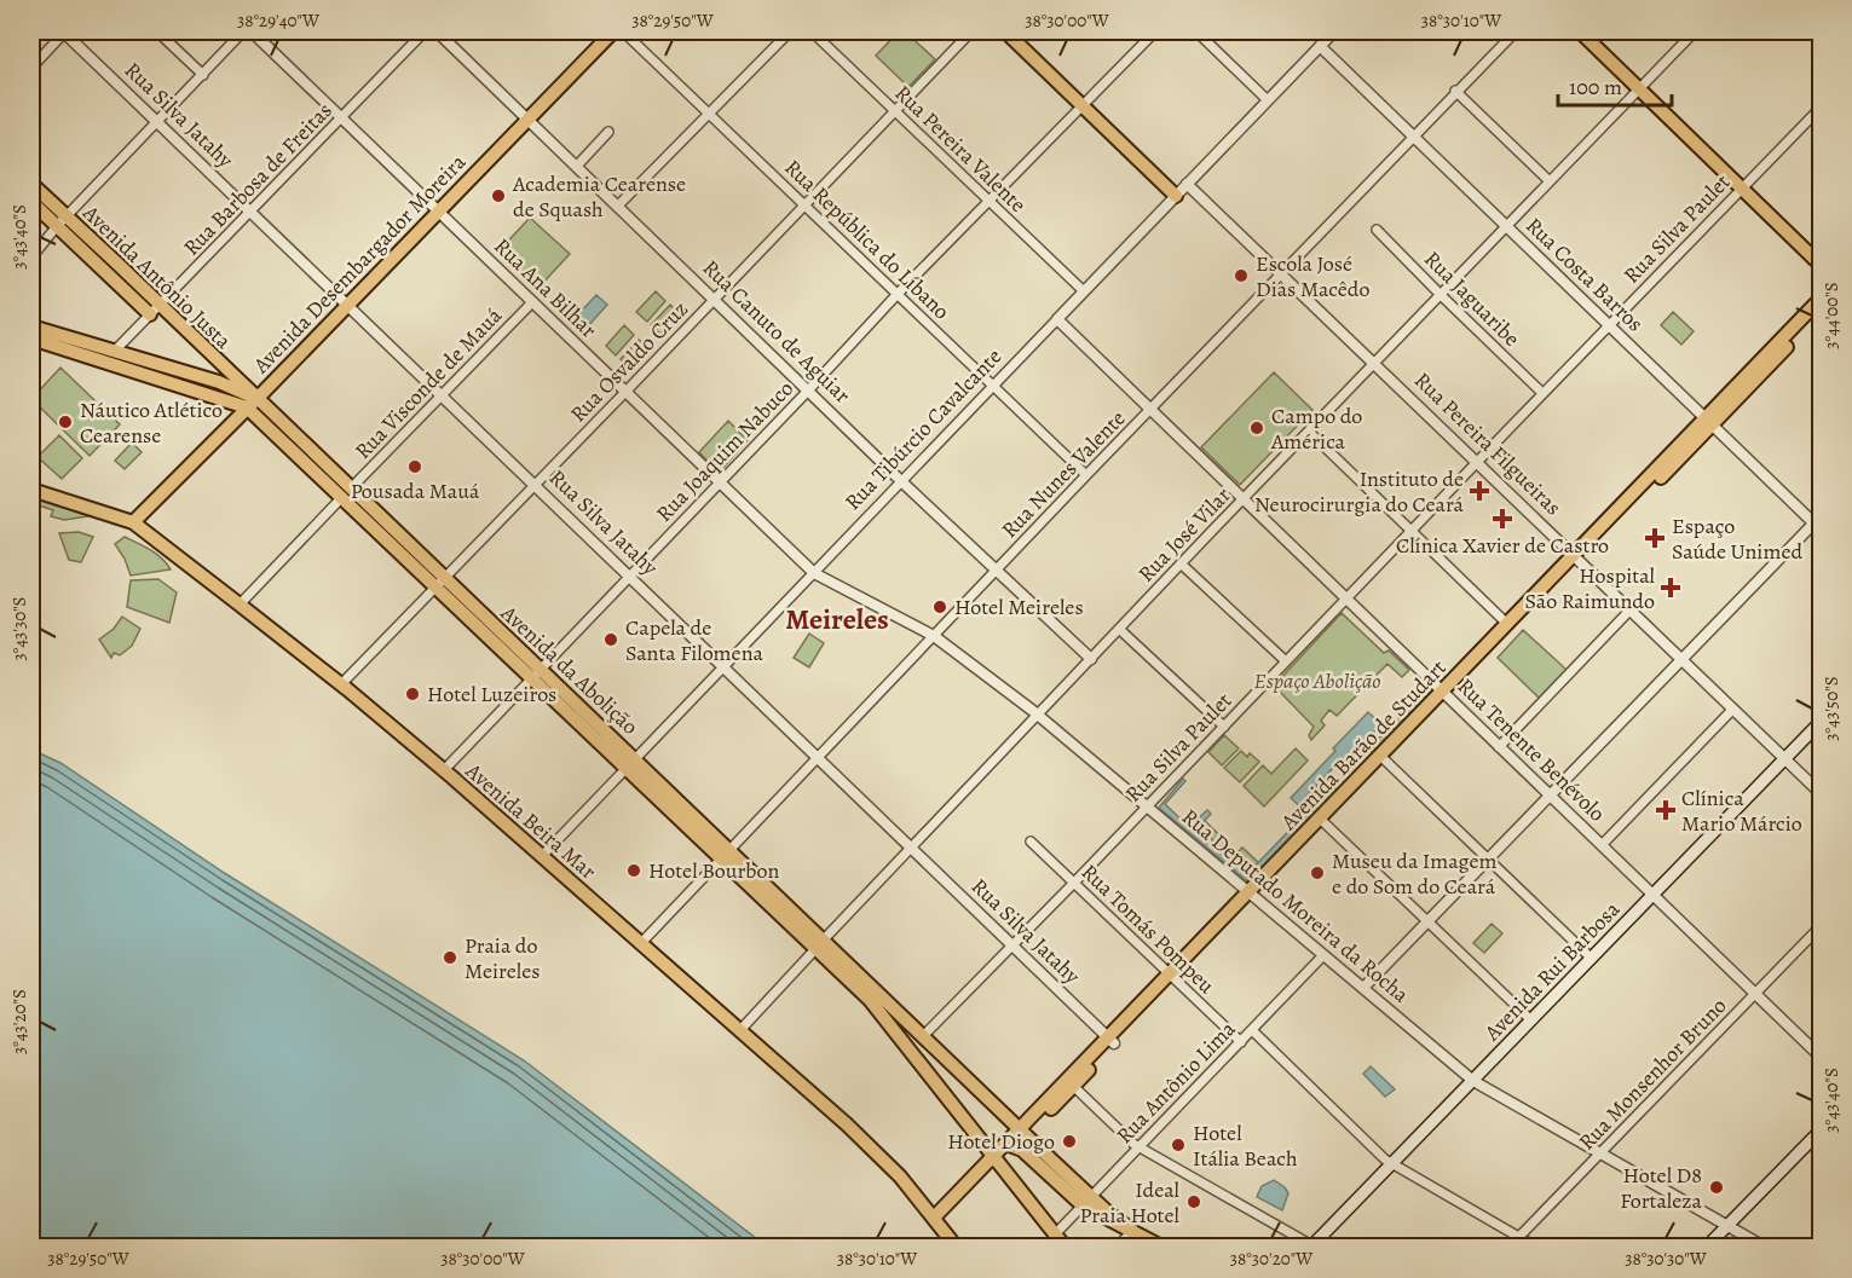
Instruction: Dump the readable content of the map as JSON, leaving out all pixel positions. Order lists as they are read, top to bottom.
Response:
{
  "streets": {
    "main road": [
      "Avenida Desembargador Moreira",
      "Avenida Antônio Justa",
      "Avenida da Abolição",
      "Avenida Barão de Studart",
      "Avenida Beira Mar",
      "Avenida Rui Barbosa"
    ],
    "street": [
      "Rua Silva Jatahy",
      "Rua Pereira Valente",
      "Rua Barbosa de Freitas",
      "Rua Silva Paulet",
      "Rua República do Líbano",
      "Rua Costa Barros",
      "Rua Ana Bilhar",
      "Rua Jaguaribe",
      "Rua Canuto de Aguiar",
      "Rua Osvaldo Cruz",
      "Rua Visconde de Mauá",
      "Rua Tibúrcio Cavalcante",
      "Rua Pereira Filgueiras",
      "Rua Joaquim Nabuco",
      "Rua Nunes Valente",
      "Rua José Vilar",
      "Rua Tenente Benévolo",
      "Rua Deputado Moreira da Rocha",
      "Rua Tomás Pompeu",
      "Rua Monsenhor Bruno",
      "Rua Antônio Lima"
    ]
  },
  "crossings": [
    ["Rua Silva Jatahy", "Rua Barbosa de Freitas"],
    ["Rua Silva Jatahy", "Rua Silva Paulet"],
    ["Rua Silva Jatahy", "Avenida Desembargador Moreira"],
    ["Rua Silva Jatahy", "Rua Osvaldo Cruz"],
    ["Rua Silva Jatahy", "Rua Visconde de Mauá"],
    ["Rua Silva Jatahy", "Rua Tibúrcio Cavalcante"],
    ["Rua Silva Jatahy", "Rua Joaquim Nabuco"],
    ["Rua Silva Jatahy", "Rua Nunes Valente"],
    ["Rua Silva Jatahy", "Rua José Vilar"],
    ["Rua Silva Jatahy", "Avenida Barão de Studart"],
    ["Rua Pereira Valente", "Rua Osvaldo Cruz"],
    ["Rua Pereira Valente", "Rua Tibúrcio Cavalcante"],
    ["Rua Pereira Valente", "Rua Joaquim Nabuco"],
    ["Rua Barbosa de Freitas", "Avenida Antônio Justa"],
    ["Rua Barbosa de Freitas", "Rua Ana Bilhar"],
    ["Rua Barbosa de Freitas", "Avenida da Abolição"],
    ["Rua Silva Paulet", "Rua Costa Barros"],
    ["Rua Silva Paulet", "Rua Jaguaribe"],
    ["Rua Silva Paulet", "Rua Pereira Filgueiras"],
    ["Rua Silva Paulet", "Avenida da Abolição"],
    ["Rua Silva Paulet", "Rua Tenente Benévolo"],
    ["Rua Silva Paulet", "Rua Deputado Moreira da Rocha"],
    ["Rua Silva Paulet", "Rua Tomás Pompeu"],
    ["Rua República do Líbano", "Rua Osvaldo Cruz"],
    ["Rua República do Líbano", "Rua Tibúrcio Cavalcante"],
    ["Rua República do Líbano", "Rua Joaquim Nabuco"],
    ["Rua República do Líbano", "Rua Nunes Valente"],
    ["Avenida Desembargador Moreira", "Avenida Antônio Justa"],
    ["Avenida Desembargador Moreira", "Rua Ana Bilhar"],
    ["Avenida Desembargador Moreira", "Rua Canuto de Aguiar"],
    ["Avenida Desembargador Moreira", "Avenida da Abolição"],
    ["Avenida Desembargador Moreira", "Avenida Beira Mar"],
    ["Rua Costa Barros", "Rua Tibúrcio Cavalcante"],
    ["Rua Costa Barros", "Rua Nunes Valente"],
    ["Rua Costa Barros", "Rua José Vilar"],
    ["Rua Costa Barros", "Avenida Barão de Studart"],
    ["Avenida Antônio Justa", "Avenida da Abolição"],
    ["Rua Ana Bilhar", "Rua Osvaldo Cruz"],
    ["Rua Ana Bilhar", "Rua Visconde de Mauá"],
    ["Rua Ana Bilhar", "Rua Tibúrcio Cavalcante"],
    ["Rua Ana Bilhar", "Rua Joaquim Nabuco"],
    ["Rua Ana Bilhar", "Rua Deputado Moreira da Rocha"],
    ["Rua Jaguaribe", "Rua José Vilar"],
    ["Rua Canuto de Aguiar", "Rua Osvaldo Cruz"],
    ["Rua Canuto de Aguiar", "Rua Tibúrcio Cavalcante"],
    ["Rua Canuto de Aguiar", "Rua Joaquim Nabuco"],
    ["Rua Canuto de Aguiar", "Rua Nunes Valente"],
    ["Rua Canuto de Aguiar", "Rua José Vilar"],
    ["Rua Osvaldo Cruz", "Avenida da Abolição"],
    ["Rua Osvaldo Cruz", "Avenida Beira Mar"],
    ["Rua Visconde de Mauá", "Avenida da Abolição"],
    ["Rua Visconde de Mauá", "Avenida Beira Mar"],
    ["Rua Tibúrcio Cavalcante", "Rua Pereira Filgueiras"],
    ["Rua Tibúrcio Cavalcante", "Avenida da Abolição"],
    ["Rua Tibúrcio Cavalcante", "Rua Tenente Benévolo"],
    ["Rua Tibúrcio Cavalcante", "Avenida Beira Mar"],
    ["Rua Tibúrcio Cavalcante", "Rua Deputado Moreira da Rocha"],
    ["Rua Pereira Filgueiras", "Rua Nunes Valente"],
    ["Rua Pereira Filgueiras", "Rua José Vilar"],
    ["Rua Pereira Filgueiras", "Avenida Barão de Studart"],
    ["Rua Pereira Filgueiras", "Avenida Rui Barbosa"],
    ["Rua Joaquim Nabuco", "Avenida da Abolição"],
    ["Rua Joaquim Nabuco", "Avenida Beira Mar"],
    ["Rua Nunes Valente", "Avenida da Abolição"],
    ["Rua Nunes Valente", "Rua Tenente Benévolo"],
    ["Rua Nunes Valente", "Avenida Beira Mar"],
    ["Rua Nunes Valente", "Rua Deputado Moreira da Rocha"],
    ["Rua José Vilar", "Avenida da Abolição"],
    ["Rua José Vilar", "Rua Tenente Benévolo"],
    ["Rua José Vilar", "Avenida Beira Mar"],
    ["Rua José Vilar", "Rua Deputado Moreira da Rocha"],
    ["Avenida da Abolição", "Avenida Barão de Studart"],
    ["Avenida da Abolição", "Rua Antônio Lima"],
    ["Avenida Barão de Studart", "Rua Tenente Benévolo"],
    ["Avenida Barão de Studart", "Avenida Beira Mar"],
    ["Avenida Barão de Studart", "Rua Deputado Moreira da Rocha"],
    ["Avenida Barão de Studart", "Rua Tomás Pompeu"],
    ["Rua Tenente Benévolo", "Avenida Rui Barbosa"],
    ["Rua Tenente Benévolo", "Rua Monsenhor Bruno"],
    ["Rua Deputado Moreira da Rocha", "Avenida Rui Barbosa"],
    ["Rua Deputado Moreira da Rocha", "Rua Monsenhor Bruno"],
    ["Rua Deputado Moreira da Rocha", "Rua Antônio Lima"],
    ["Rua Tomás Pompeu", "Rua Antônio Lima"]
  ],
  "districts": ["Meireles"],
  "parks": ["Espaço Abolição"],
  "places": {
    "other": [
      "Academia Cearense de Squash",
      "Escola José Dias Macêdo",
      "Náutico Atlético Cearense",
      "Campo do América",
      "Pousada Mauá",
      "Hotel Meireles",
      "Capela de Santa Filomena",
      "Hotel Luzeiros",
      "Hotel Bourbon",
      "Museu da Imagem e do Som do Ceará",
      "Praia do Meireles",
      "Hotel Diogo",
      "Hotel Itália Beach",
      "Hotel D8 Fortaleza",
      "Ideal Praia Hotel"
    ],
    "health": [
      "Instituto de Neurocirurgia do Ceará",
      "Clínica Xavier de Castro",
      "Espaço Saúde Unimed",
      "Hospital São Raimundo",
      "Clínica Mario Márcio"
    ]
  },
  "scale_bar": "100 m",
  "coordinates": [
    "38°29'40\"W",
    "38°29'50\"W",
    "38°30'00\"W",
    "38°30'10\"W",
    "3°43'40\"S",
    "3°44'00\"S",
    "3°43'30\"S",
    "3°43'50\"S",
    "3°43'20\"S",
    "38°30'20\"W",
    "38°30'30\"W"
  ]
}
